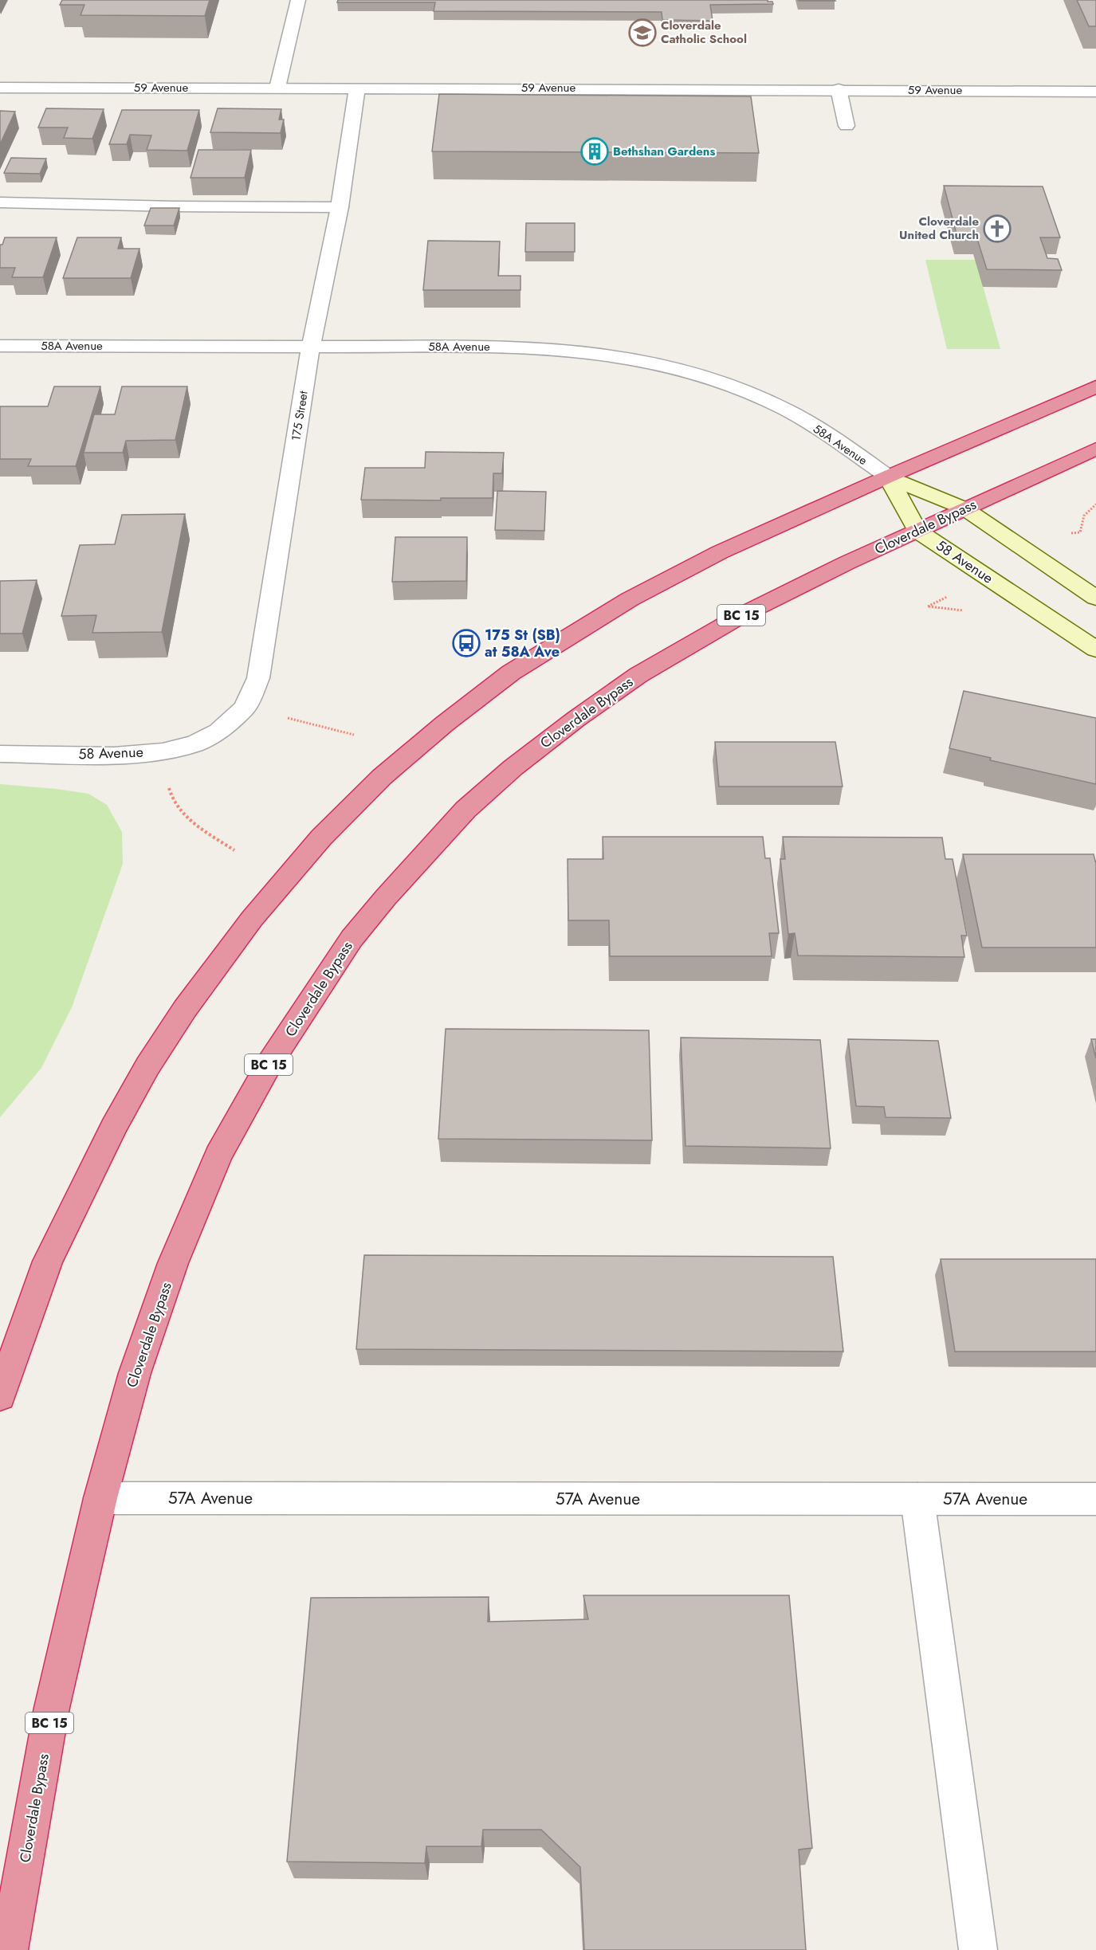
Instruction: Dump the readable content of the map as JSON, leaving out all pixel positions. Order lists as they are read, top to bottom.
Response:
{
  "streets": {
    "highway": ["Cloverdale Bypass", "BC 15"],
    "street": [
      "59 Avenue",
      "58A Avenue",
      "175 Street",
      "58 Avenue",
      "57A Avenue"
    ]
  },
  "crossings": [
    ["59 Avenue", "175 Street"],
    ["58A Avenue", "175 Street"],
    ["58A Avenue", "58 Avenue"],
    ["175 Street", "58 Avenue"],
    ["Cloverdale Bypass", "58 Avenue"],
    ["Cloverdale Bypass", "57A Avenue"]
  ],
  "places": {
    "school or university": ["Cloverdale Catholic School"],
    "building": ["Bethshan Gardens"],
    "church": ["Cloverdale United Church"],
    "bus stop": ["175 St (SB) at 58A Ave"]
  }
}
